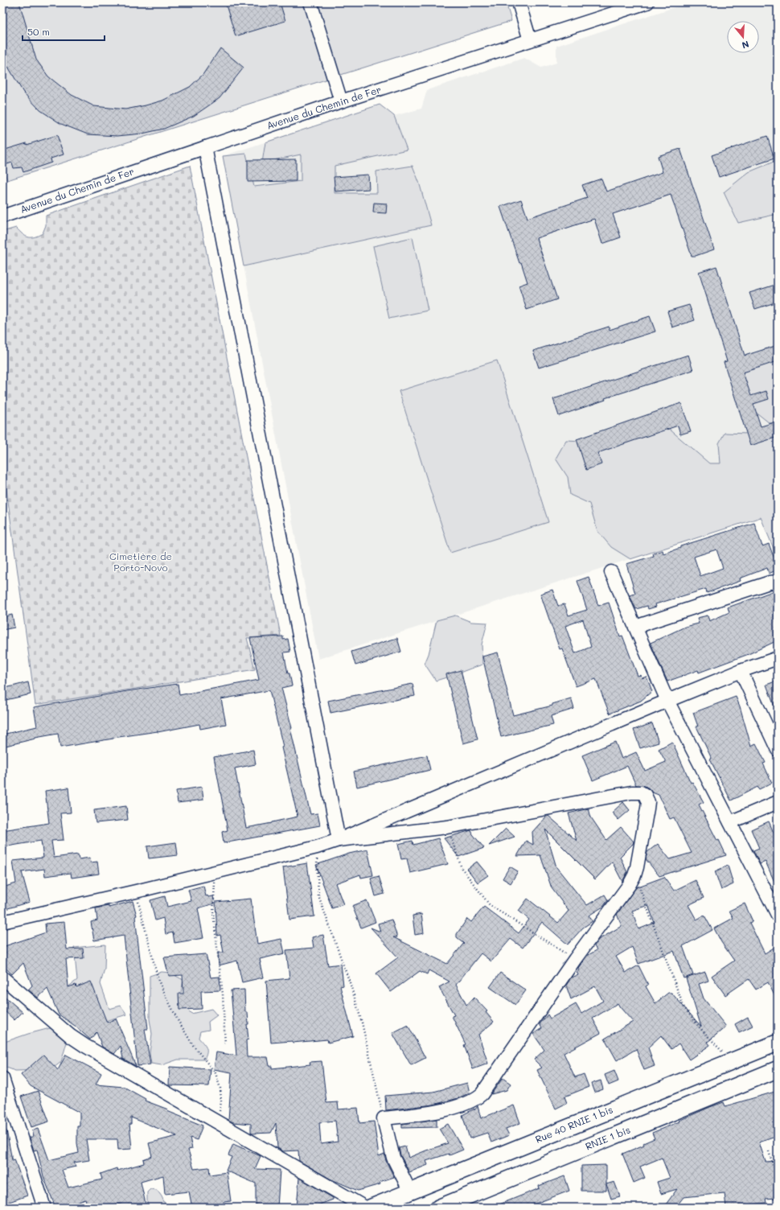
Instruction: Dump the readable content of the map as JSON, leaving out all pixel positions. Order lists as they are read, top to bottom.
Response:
{
  "streets": {
    "main road": ["Rue 40 RNIE 1 bis", "RNIE 1 bis"],
    "street": ["Avenue du Chemin de Fer"]
  },
  "parks": ["Cimetière de Porto-Novo"],
  "scale_bar": "50 m",
  "north": "bottom"
}
